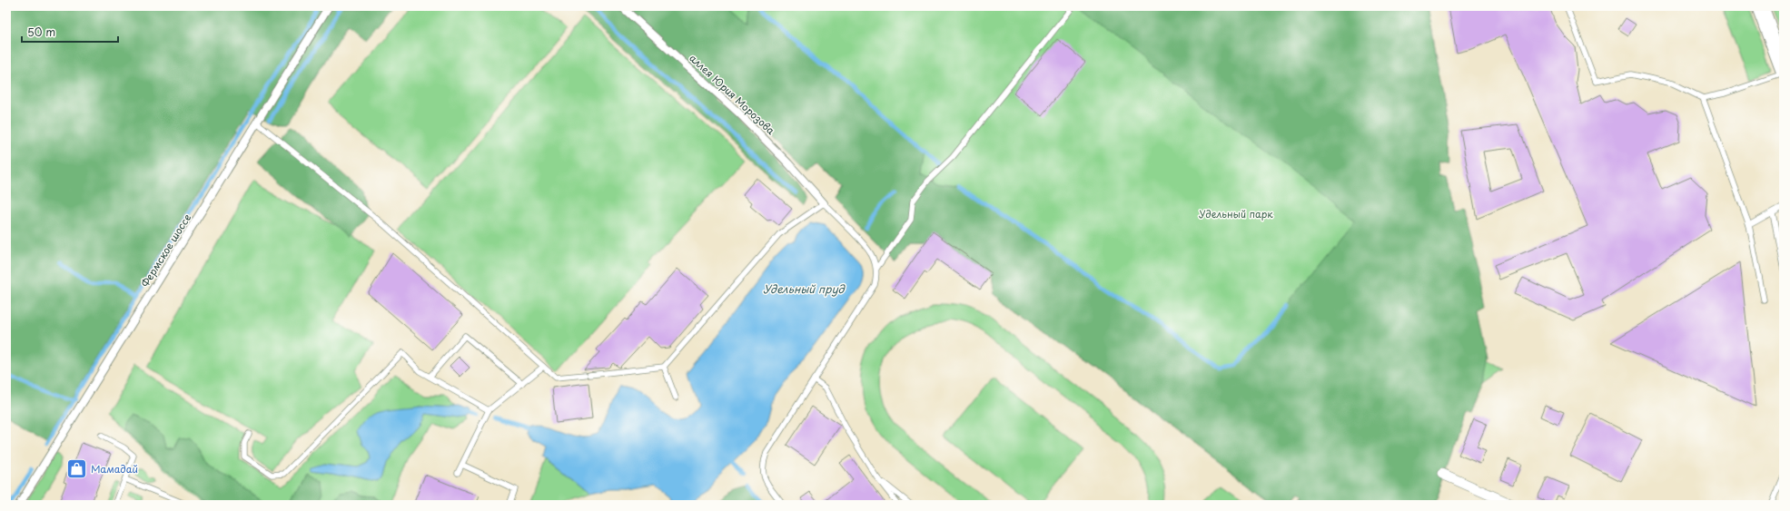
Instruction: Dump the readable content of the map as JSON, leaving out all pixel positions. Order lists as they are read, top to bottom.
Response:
{
  "streets": {
    "street": ["аллея Юрия Морозова", "Фермское шоссе"]
  },
  "water": ["Удельный пруд"],
  "parks": ["Удельный парк"],
  "places": {
    "shop": ["Мамадай"]
  },
  "scale_bar": "50 m"
}
